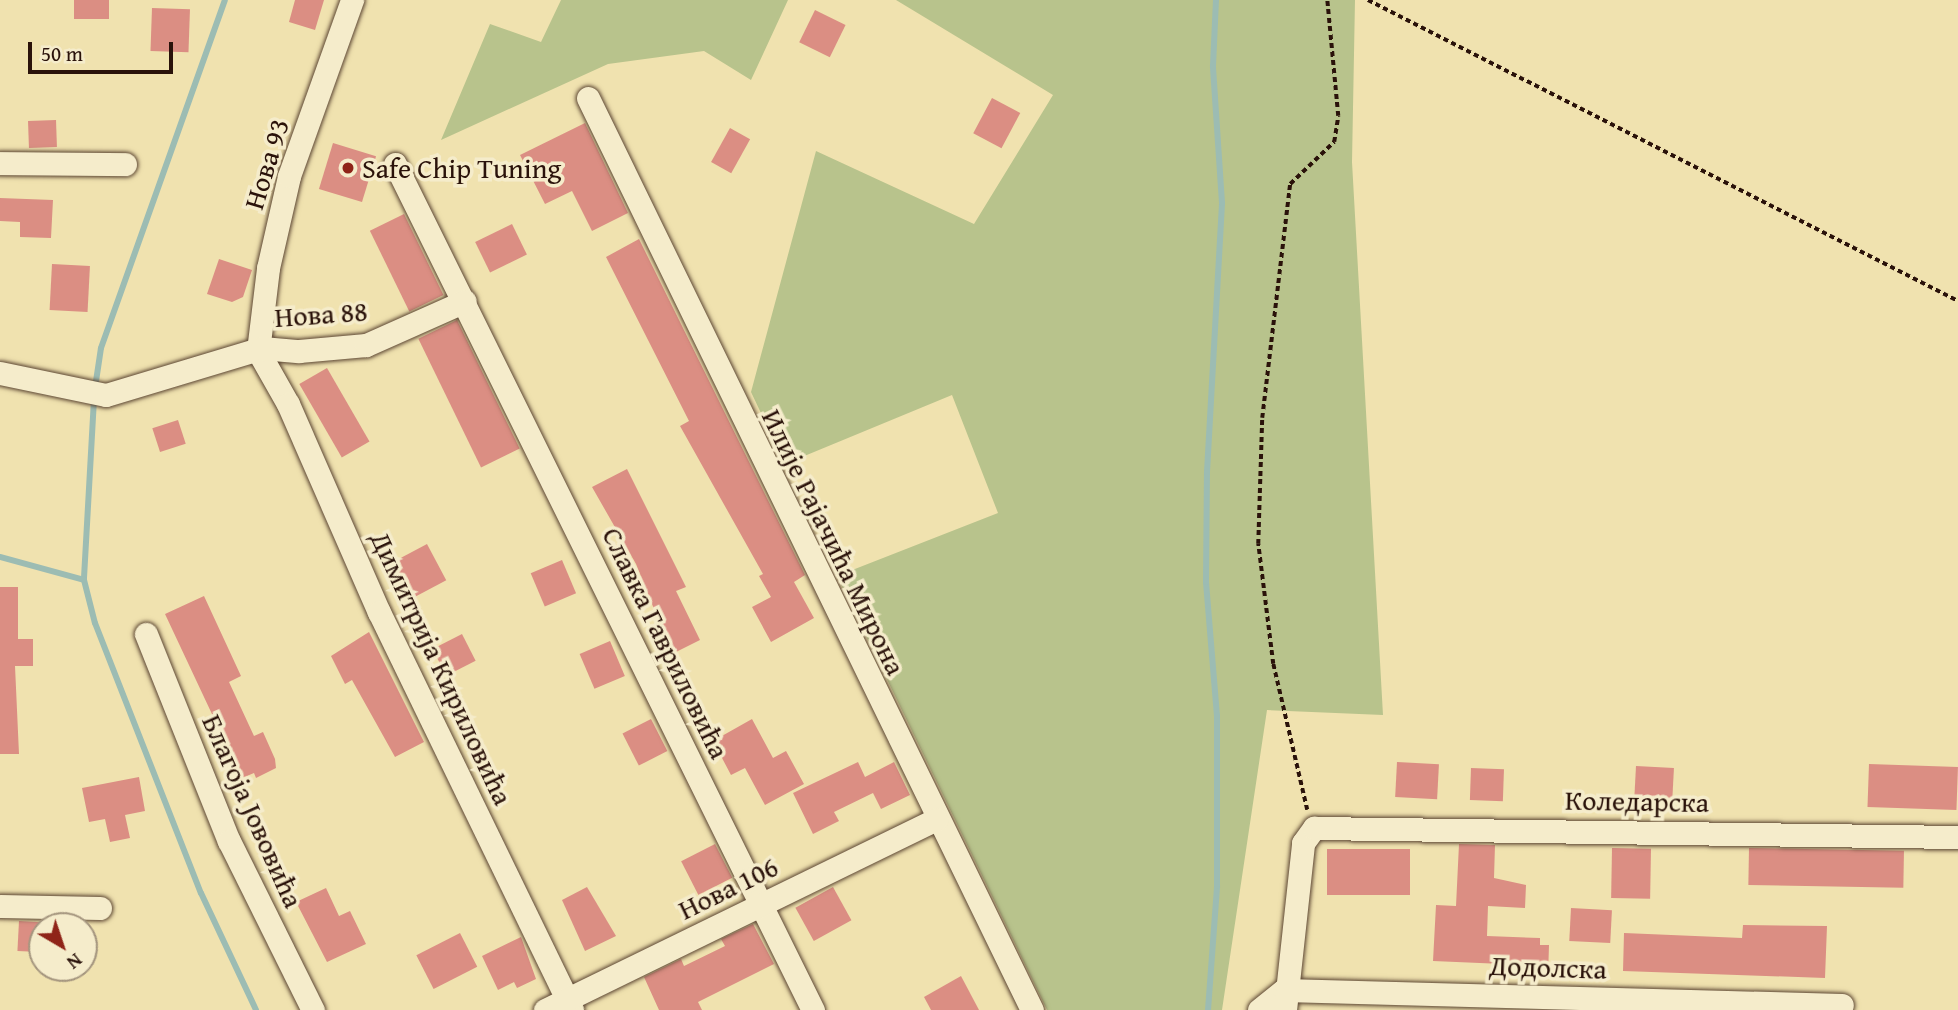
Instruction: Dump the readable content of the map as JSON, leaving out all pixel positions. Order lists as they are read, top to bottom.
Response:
{
  "streets": {
    "street": [
      "Нова 93",
      "Нова 88",
      "Илије Рајачића Мирона",
      "Славка Гавриловића",
      "Димитрија Кириловића",
      "Коледарска",
      "Благоја Јововића",
      "Нова 106",
      "Додолска"
    ]
  },
  "crossings": [
    ["Нова 93", "Нова 88"],
    ["Нова 93", "Димитрија Кириловића"],
    ["Нова 88", "Славка Гавриловића"],
    ["Нова 88", "Димитрија Кириловића"],
    ["Илије Рајачића Мирона", "Нова 106"],
    ["Славка Гавриловића", "Нова 106"],
    ["Димитрија Кириловића", "Нова 106"]
  ],
  "places": ["Safe Chip Tuning"],
  "scale_bar": "50 m",
  "north": "bottom right"
}
